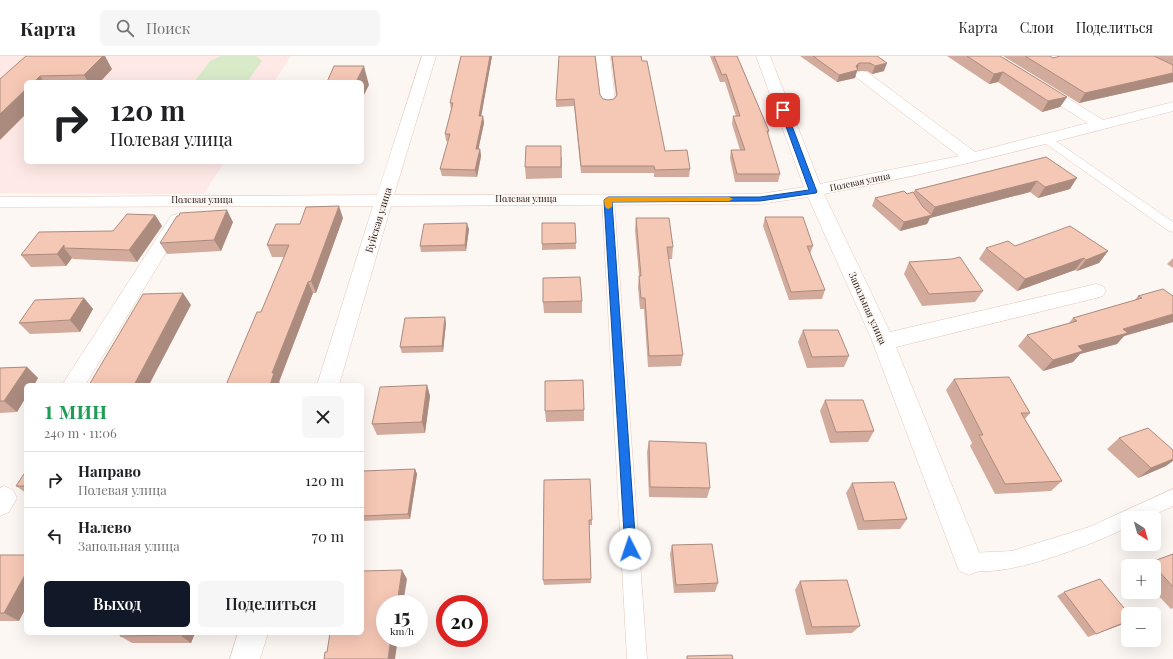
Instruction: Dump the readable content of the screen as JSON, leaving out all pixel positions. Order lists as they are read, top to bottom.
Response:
{
  "streets": {
    "street": ["Полевая улица", "Буйская улица", "Запольная улица"]
  },
  "crossings": [
    ["Полевая улица", "Буйская улица"],
    ["Полевая улица", "Запольная улица"]
  ],
  "north": "bottom right",
  "page": {
    "header": "Карта",
    "search": "Поиск",
    "nav": ["Карта", "Слои", "Поделиться"],
    "turn": ["120 m", "Полевая улица"],
    "heading": ["1 мин", "240 m · 11:06"],
    "list": [
      {
        "name": "Направо",
        "note": "Полевая улица",
        "value": "120 m"
      },
      {
        "name": "Налево",
        "note": "Запольная улица",
        "value": "70 m"
      }
    ],
    "map_buttons": ["+", "−"],
    "buttons": ["Выход", "Поделиться"],
    "speed": "15 km/h",
    "limit": "20"
  }
}
